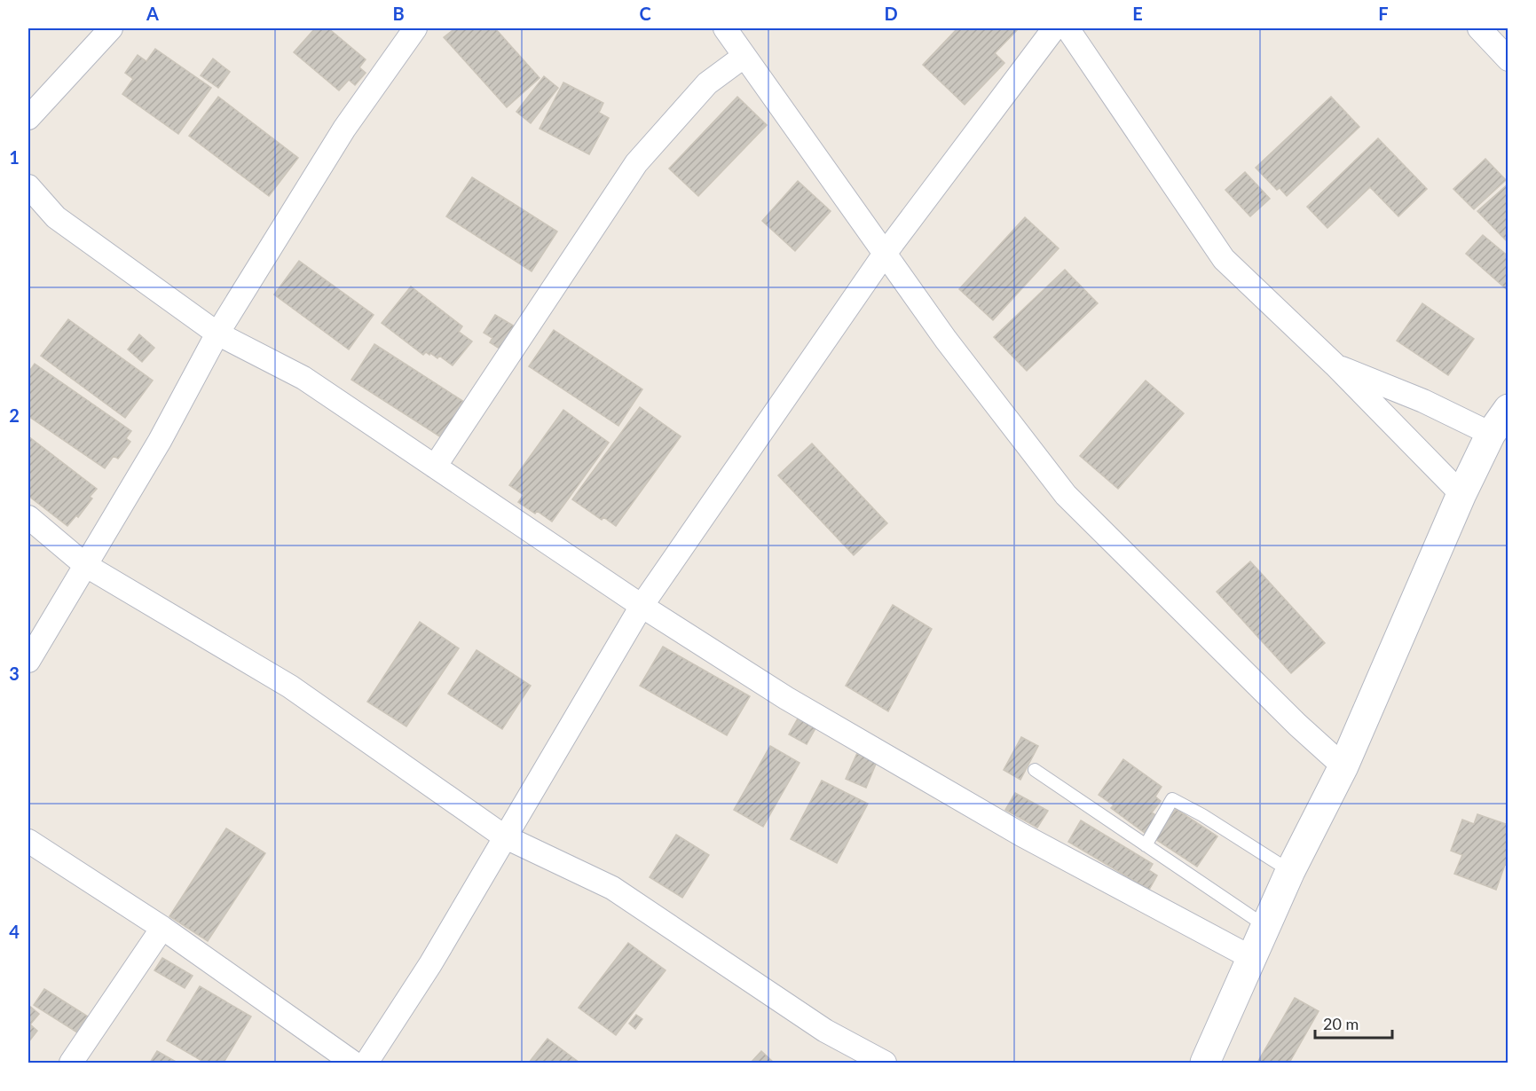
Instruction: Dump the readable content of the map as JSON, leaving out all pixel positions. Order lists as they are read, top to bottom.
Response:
{
  "scale_bar": "20 m",
  "grid": {
    "columns": [
      "A",
      "B",
      "C",
      "D",
      "E",
      "F"
    ],
    "rows": [
      "1",
      "2",
      "3",
      "4"
    ]
  }
}
